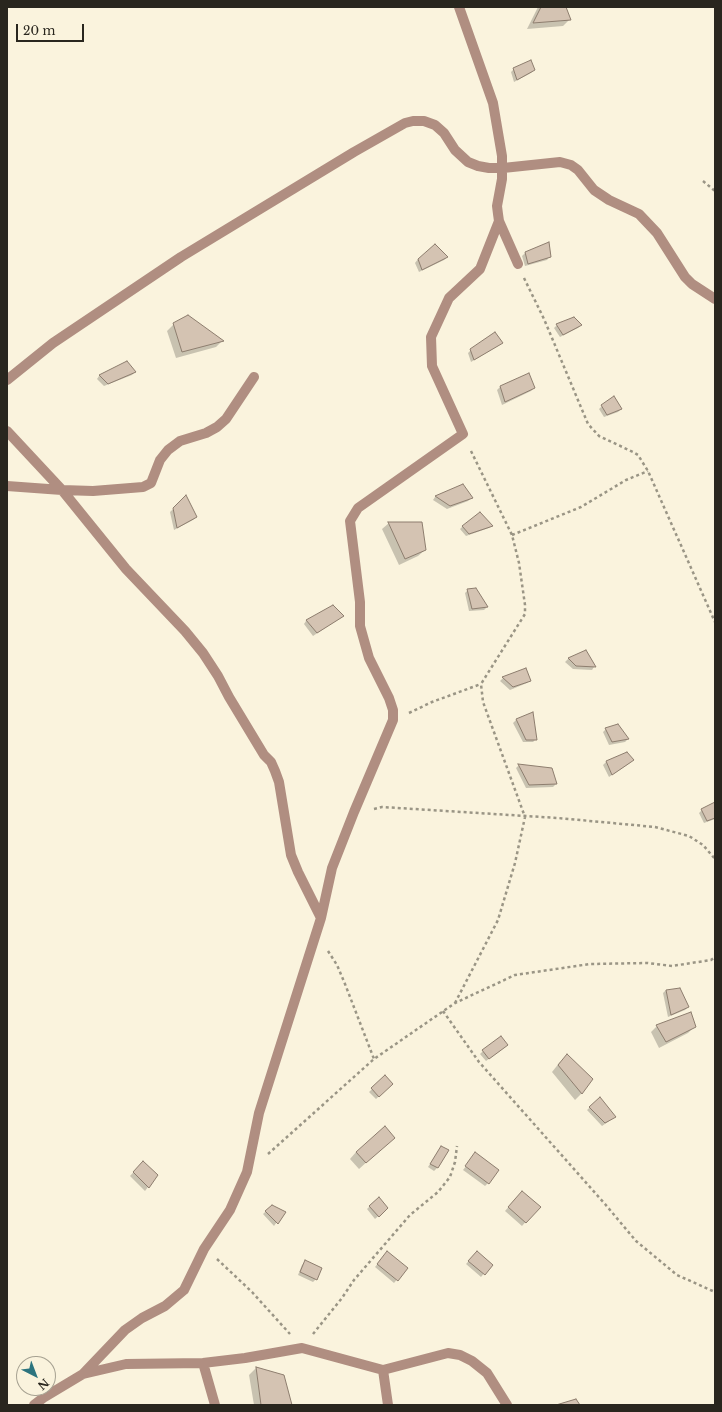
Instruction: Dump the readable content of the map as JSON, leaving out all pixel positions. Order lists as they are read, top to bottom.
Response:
{
  "scale_bar": "20 m",
  "north": "bottom right"
}
